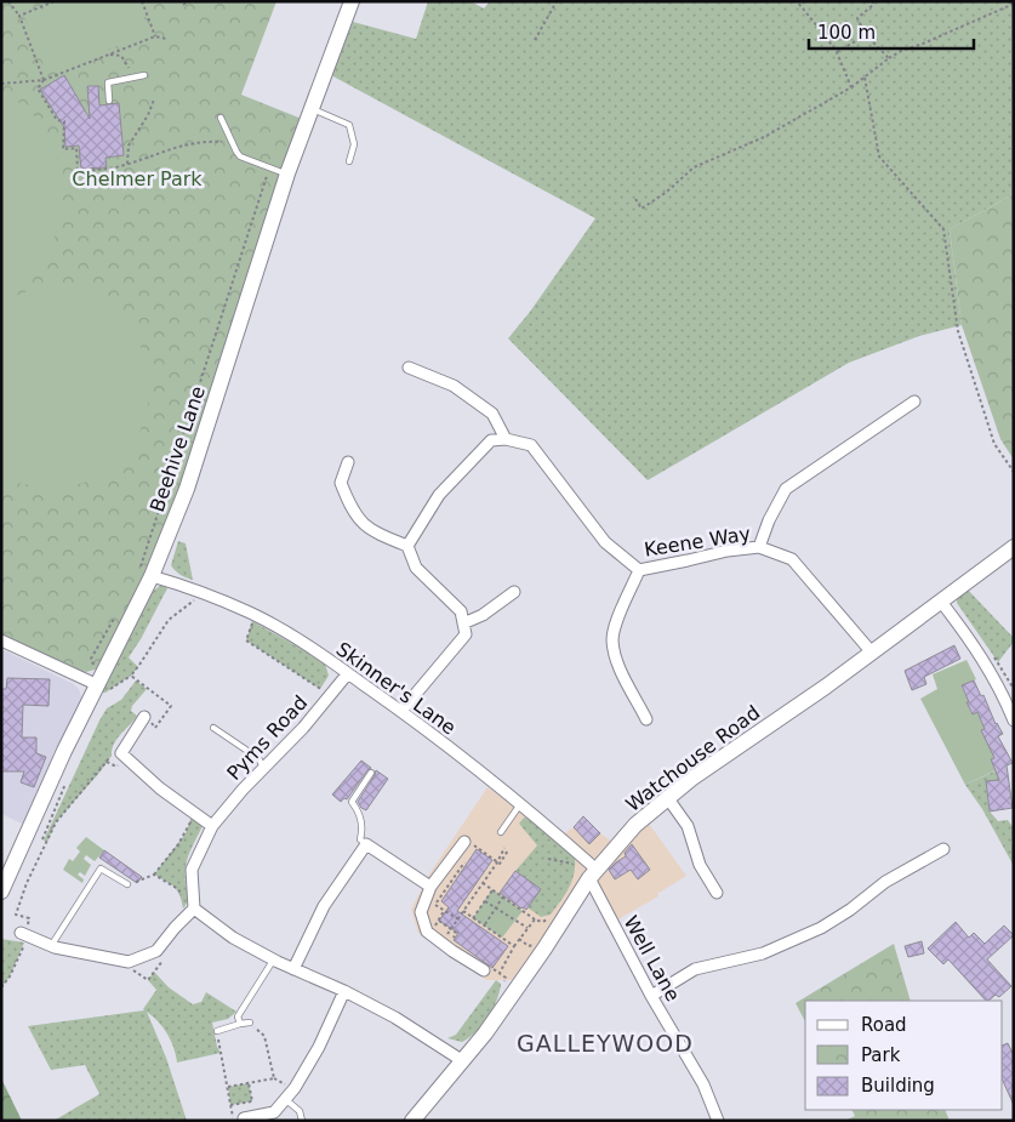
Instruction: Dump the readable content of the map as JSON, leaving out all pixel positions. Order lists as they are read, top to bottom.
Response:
{
  "streets": {
    "main road": ["Beehive Lane", "Watchouse Road"],
    "street": [
      "Keene Way",
      "Skinner's Lane",
      "Pyms Road",
      "Well Lane"
    ]
  },
  "crossings": [
    ["Beehive Lane", "Skinner's Lane"],
    ["Keene Way", "Watchouse Road"],
    ["Skinner's Lane", "Pyms Road"],
    ["Skinner's Lane", "Watchouse Road"],
    ["Skinner's Lane", "Well Lane"],
    ["Watchouse Road", "Well Lane"]
  ],
  "districts": ["GALLEYWOOD"],
  "parks": ["Chelmer Park"],
  "legend": ["Road", "Park", "Building"],
  "scale_bar": "100 m"
}
